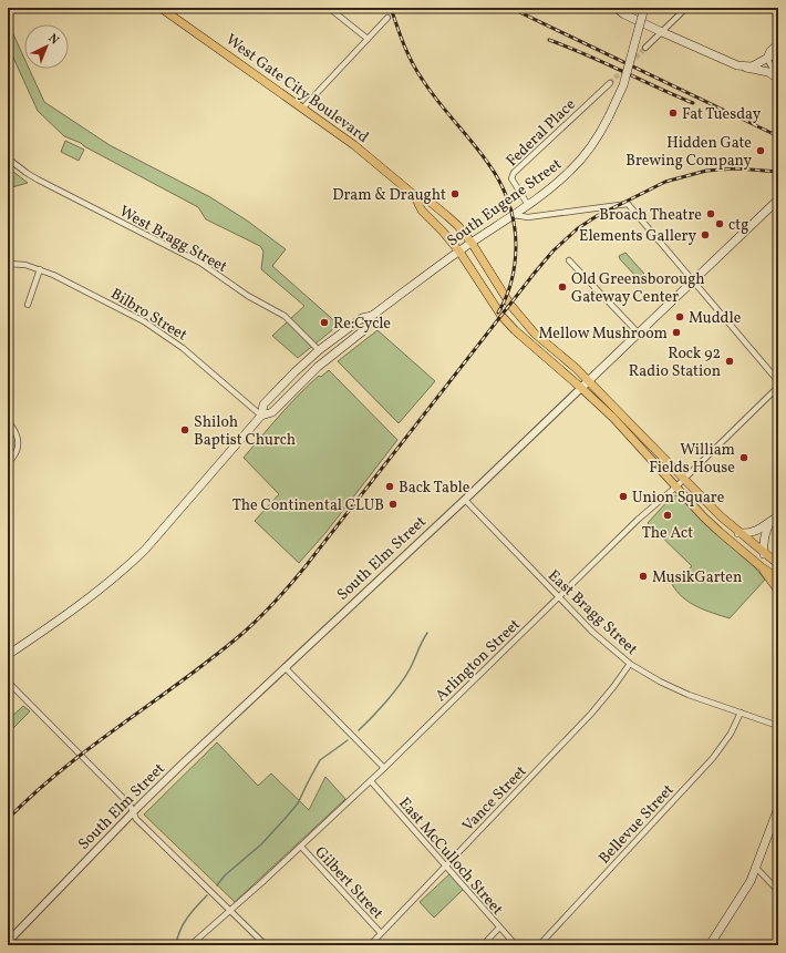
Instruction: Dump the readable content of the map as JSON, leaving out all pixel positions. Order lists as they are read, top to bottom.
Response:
{
  "streets": {
    "main road": ["West Gate City Boulevard", "South Eugene Street", "South Elm Street"],
    "street": [
      "Federal Place",
      "West Bragg Street",
      "Bilbro Street",
      "East Bragg Street",
      "Arlington Street",
      "Vance Street",
      "Bellevue Street",
      "East McCulloch Street",
      "Gilbert Street"
    ]
  },
  "crossings": [
    ["West Gate City Boulevard", "South Eugene Street"],
    ["West Gate City Boulevard", "South Elm Street"],
    ["West Gate City Boulevard", "Arlington Street"],
    ["Federal Place", "South Eugene Street"],
    ["South Eugene Street", "West Bragg Street"],
    ["South Eugene Street", "Bilbro Street"],
    ["South Elm Street", "East Bragg Street"],
    ["East Bragg Street", "Arlington Street"],
    ["East Bragg Street", "Vance Street"],
    ["East Bragg Street", "Bellevue Street"],
    ["Arlington Street", "East McCulloch Street"],
    ["Arlington Street", "Gilbert Street"],
    ["Vance Street", "East McCulloch Street"],
    ["Vance Street", "Gilbert Street"]
  ],
  "places": [
    "Fat Tuesday",
    "Hidden Gate Brewing Company",
    "Dram & Draught",
    "Broach Theatre",
    "ctg",
    "Elements Gallery",
    "Old Greensborough Gateway Center",
    "Muddle",
    "Re:Cycle",
    "Mellow Mushroom",
    "Rock 92 Radio Station",
    "Shiloh Baptist Church",
    "William Fields House",
    "Back Table",
    "Union Square",
    "The Continental CLUB",
    "The Act",
    "MusikGarten"
  ],
  "north": "top right"
}
